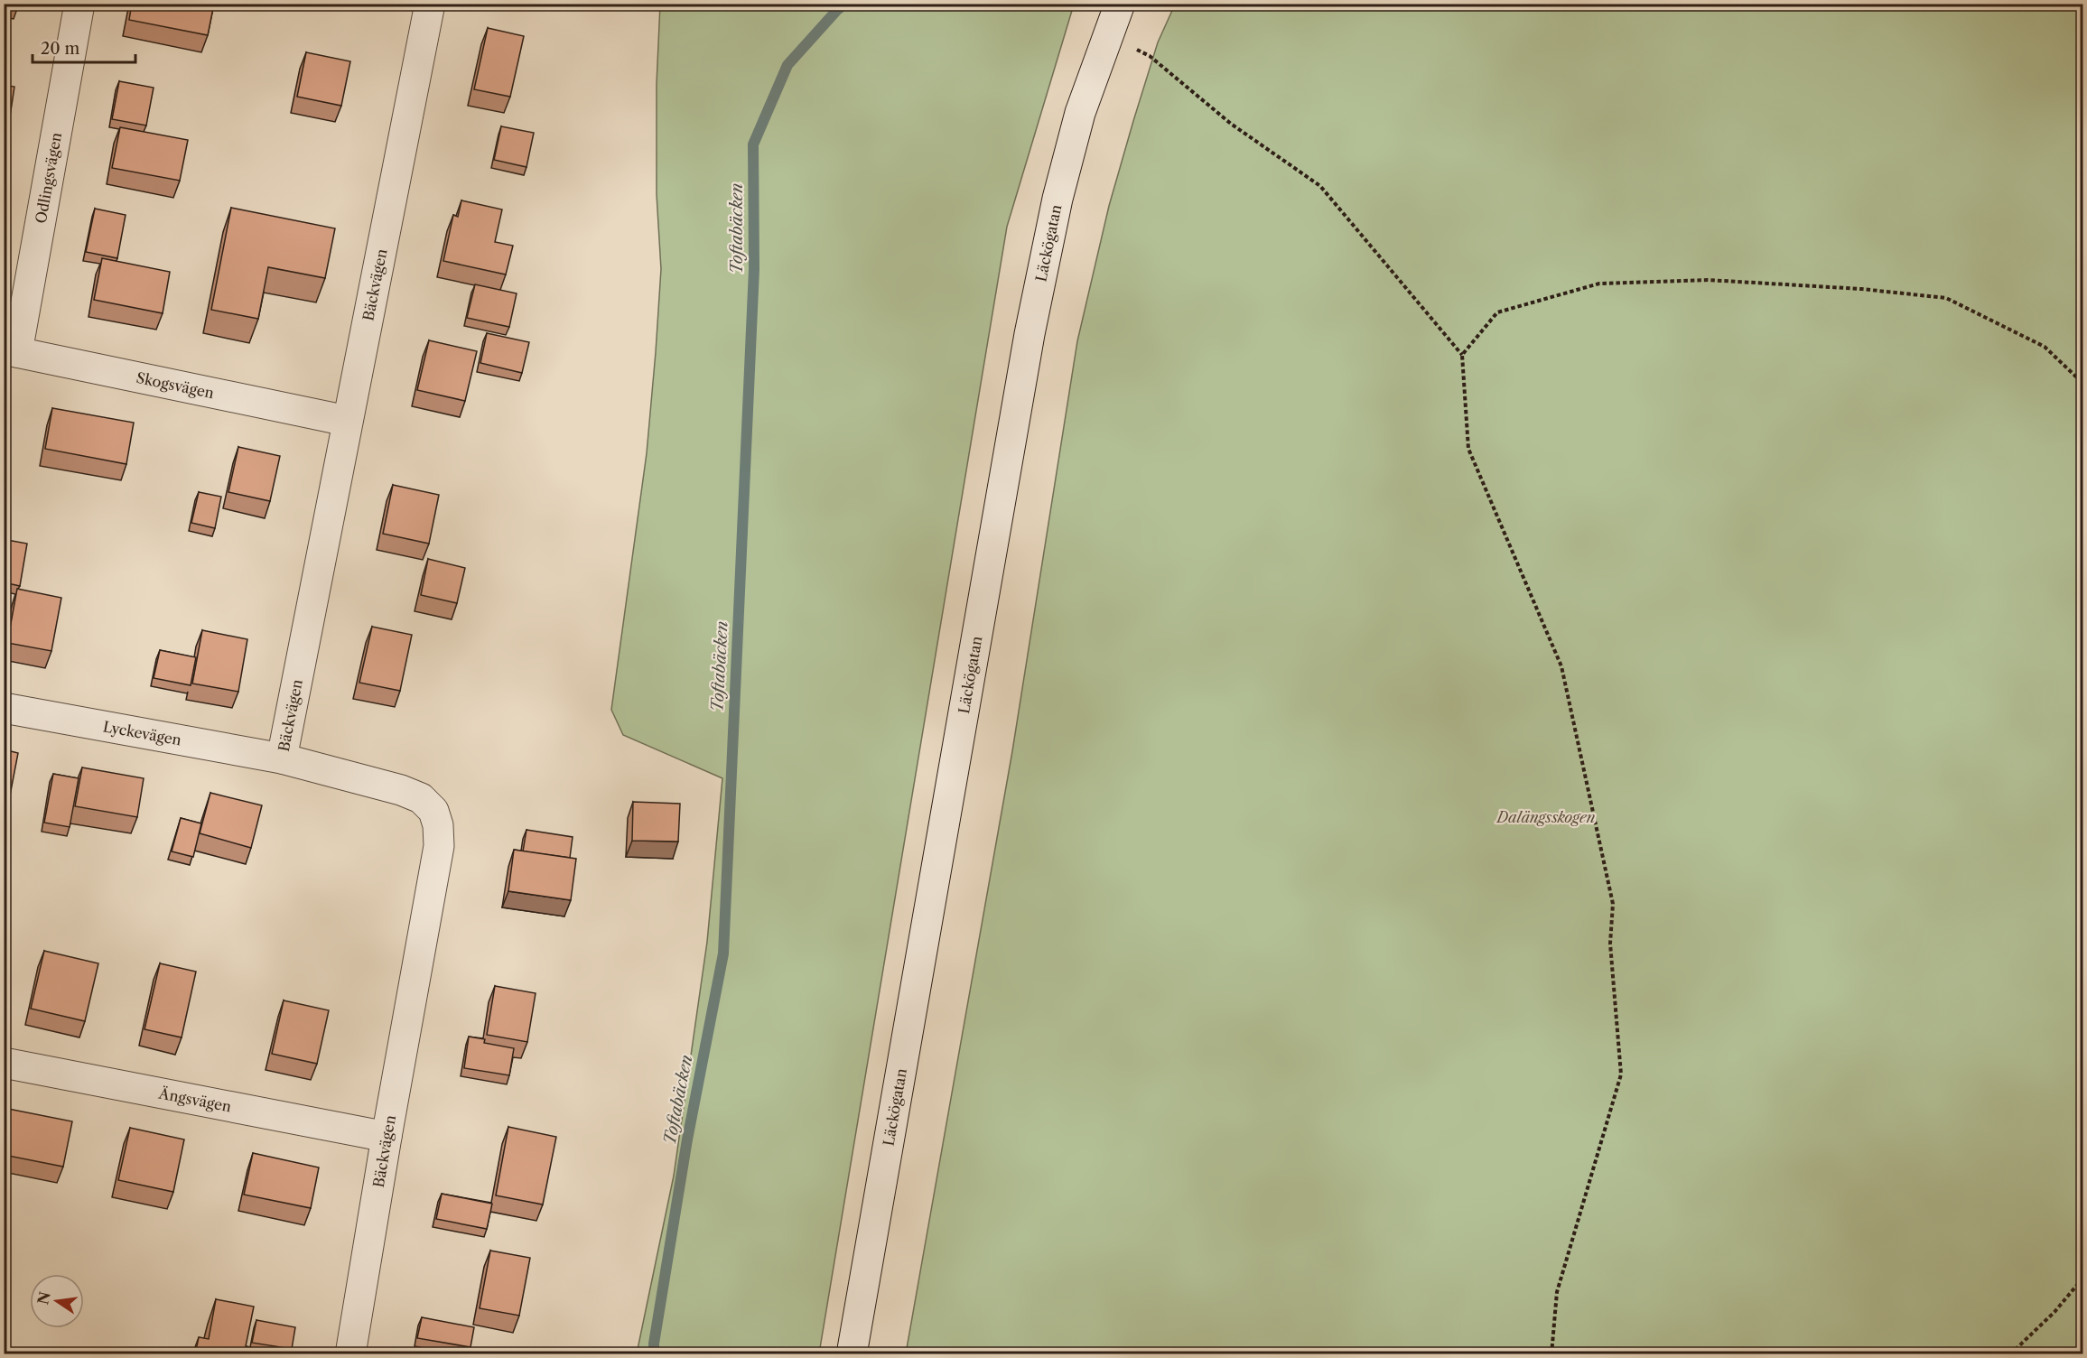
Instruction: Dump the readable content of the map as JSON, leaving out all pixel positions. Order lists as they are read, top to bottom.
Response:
{
  "streets": {
    "street": [
      "Odlingsvägen",
      "Läckögatan",
      "Bäckvägen",
      "Skogsvägen",
      "Lyckevägen",
      "Ängsvägen"
    ]
  },
  "crossings": [
    ["Odlingsvägen", "Skogsvägen"],
    ["Bäckvägen", "Skogsvägen"],
    ["Bäckvägen", "Lyckevägen"],
    ["Bäckvägen", "Ängsvägen"]
  ],
  "water": ["Toftabäcken"],
  "parks": ["Dalängsskogen"],
  "scale_bar": "20 m",
  "north": "left"
}
